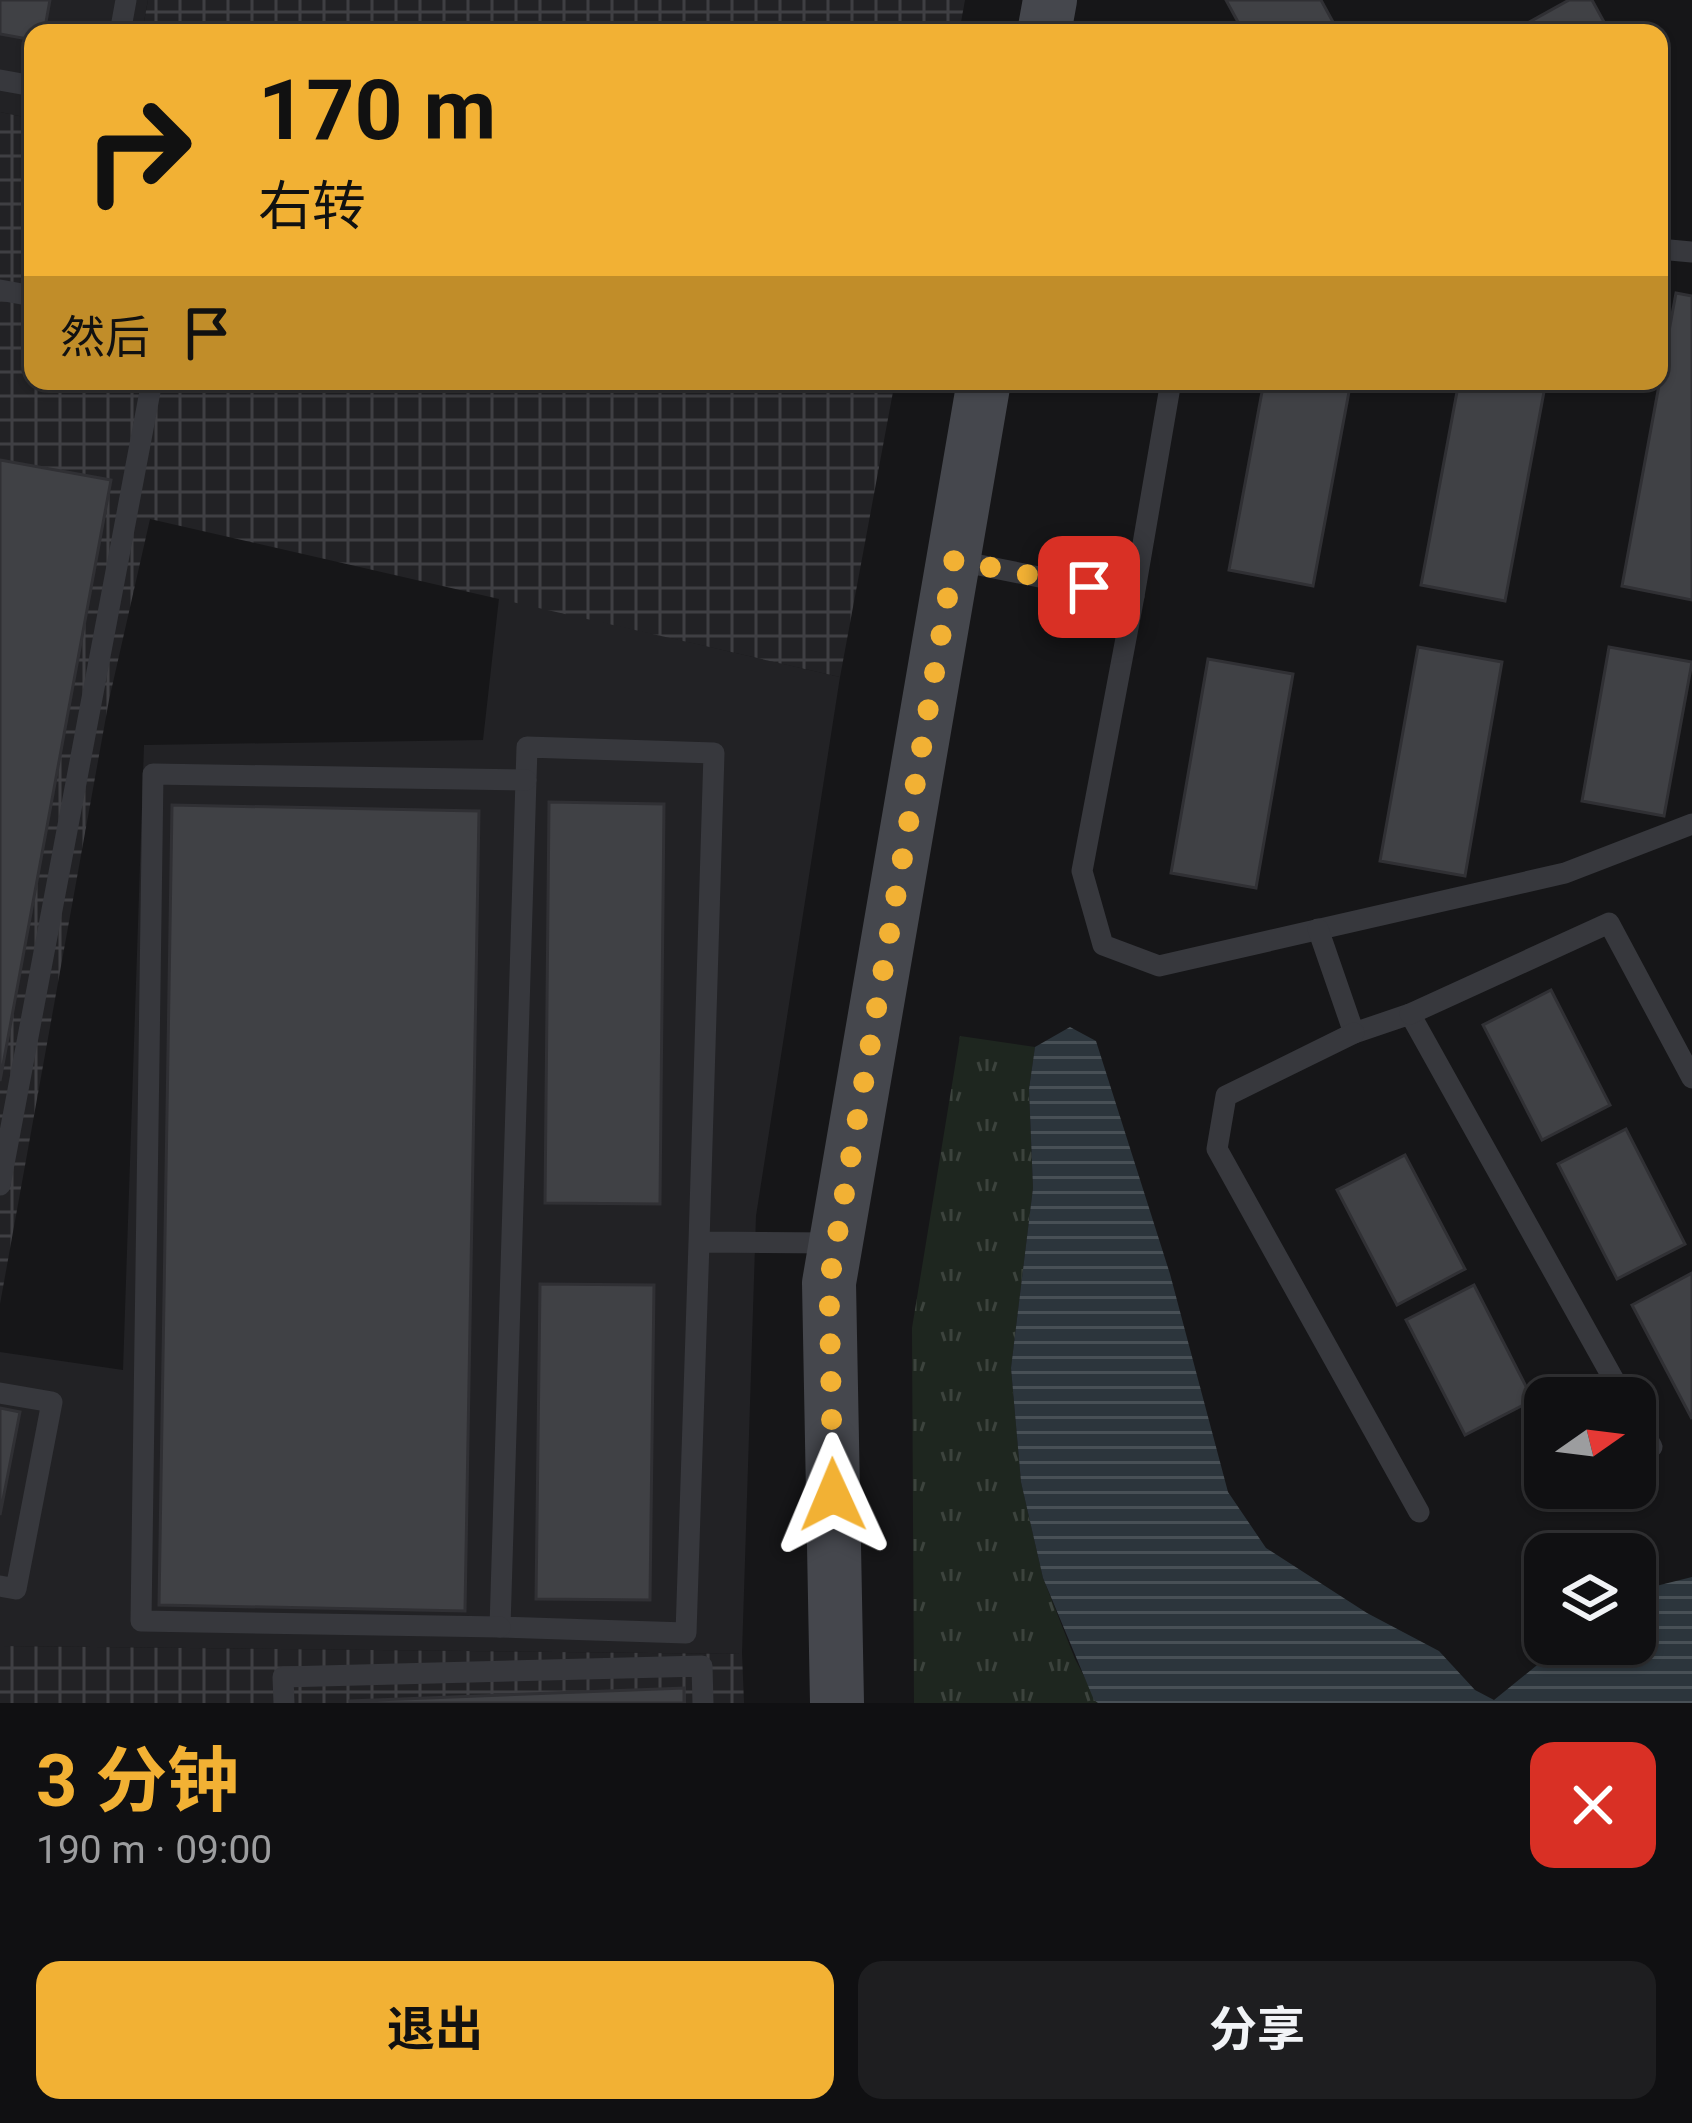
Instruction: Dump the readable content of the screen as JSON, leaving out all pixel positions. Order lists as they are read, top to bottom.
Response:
{
  "north": "right",
  "page": {
    "turn": ["170 m", "右转"],
    "then": "然后",
    "heading": ["3 分钟", "190 m · 09:00"],
    "buttons": ["退出", "分享"]
  }
}
